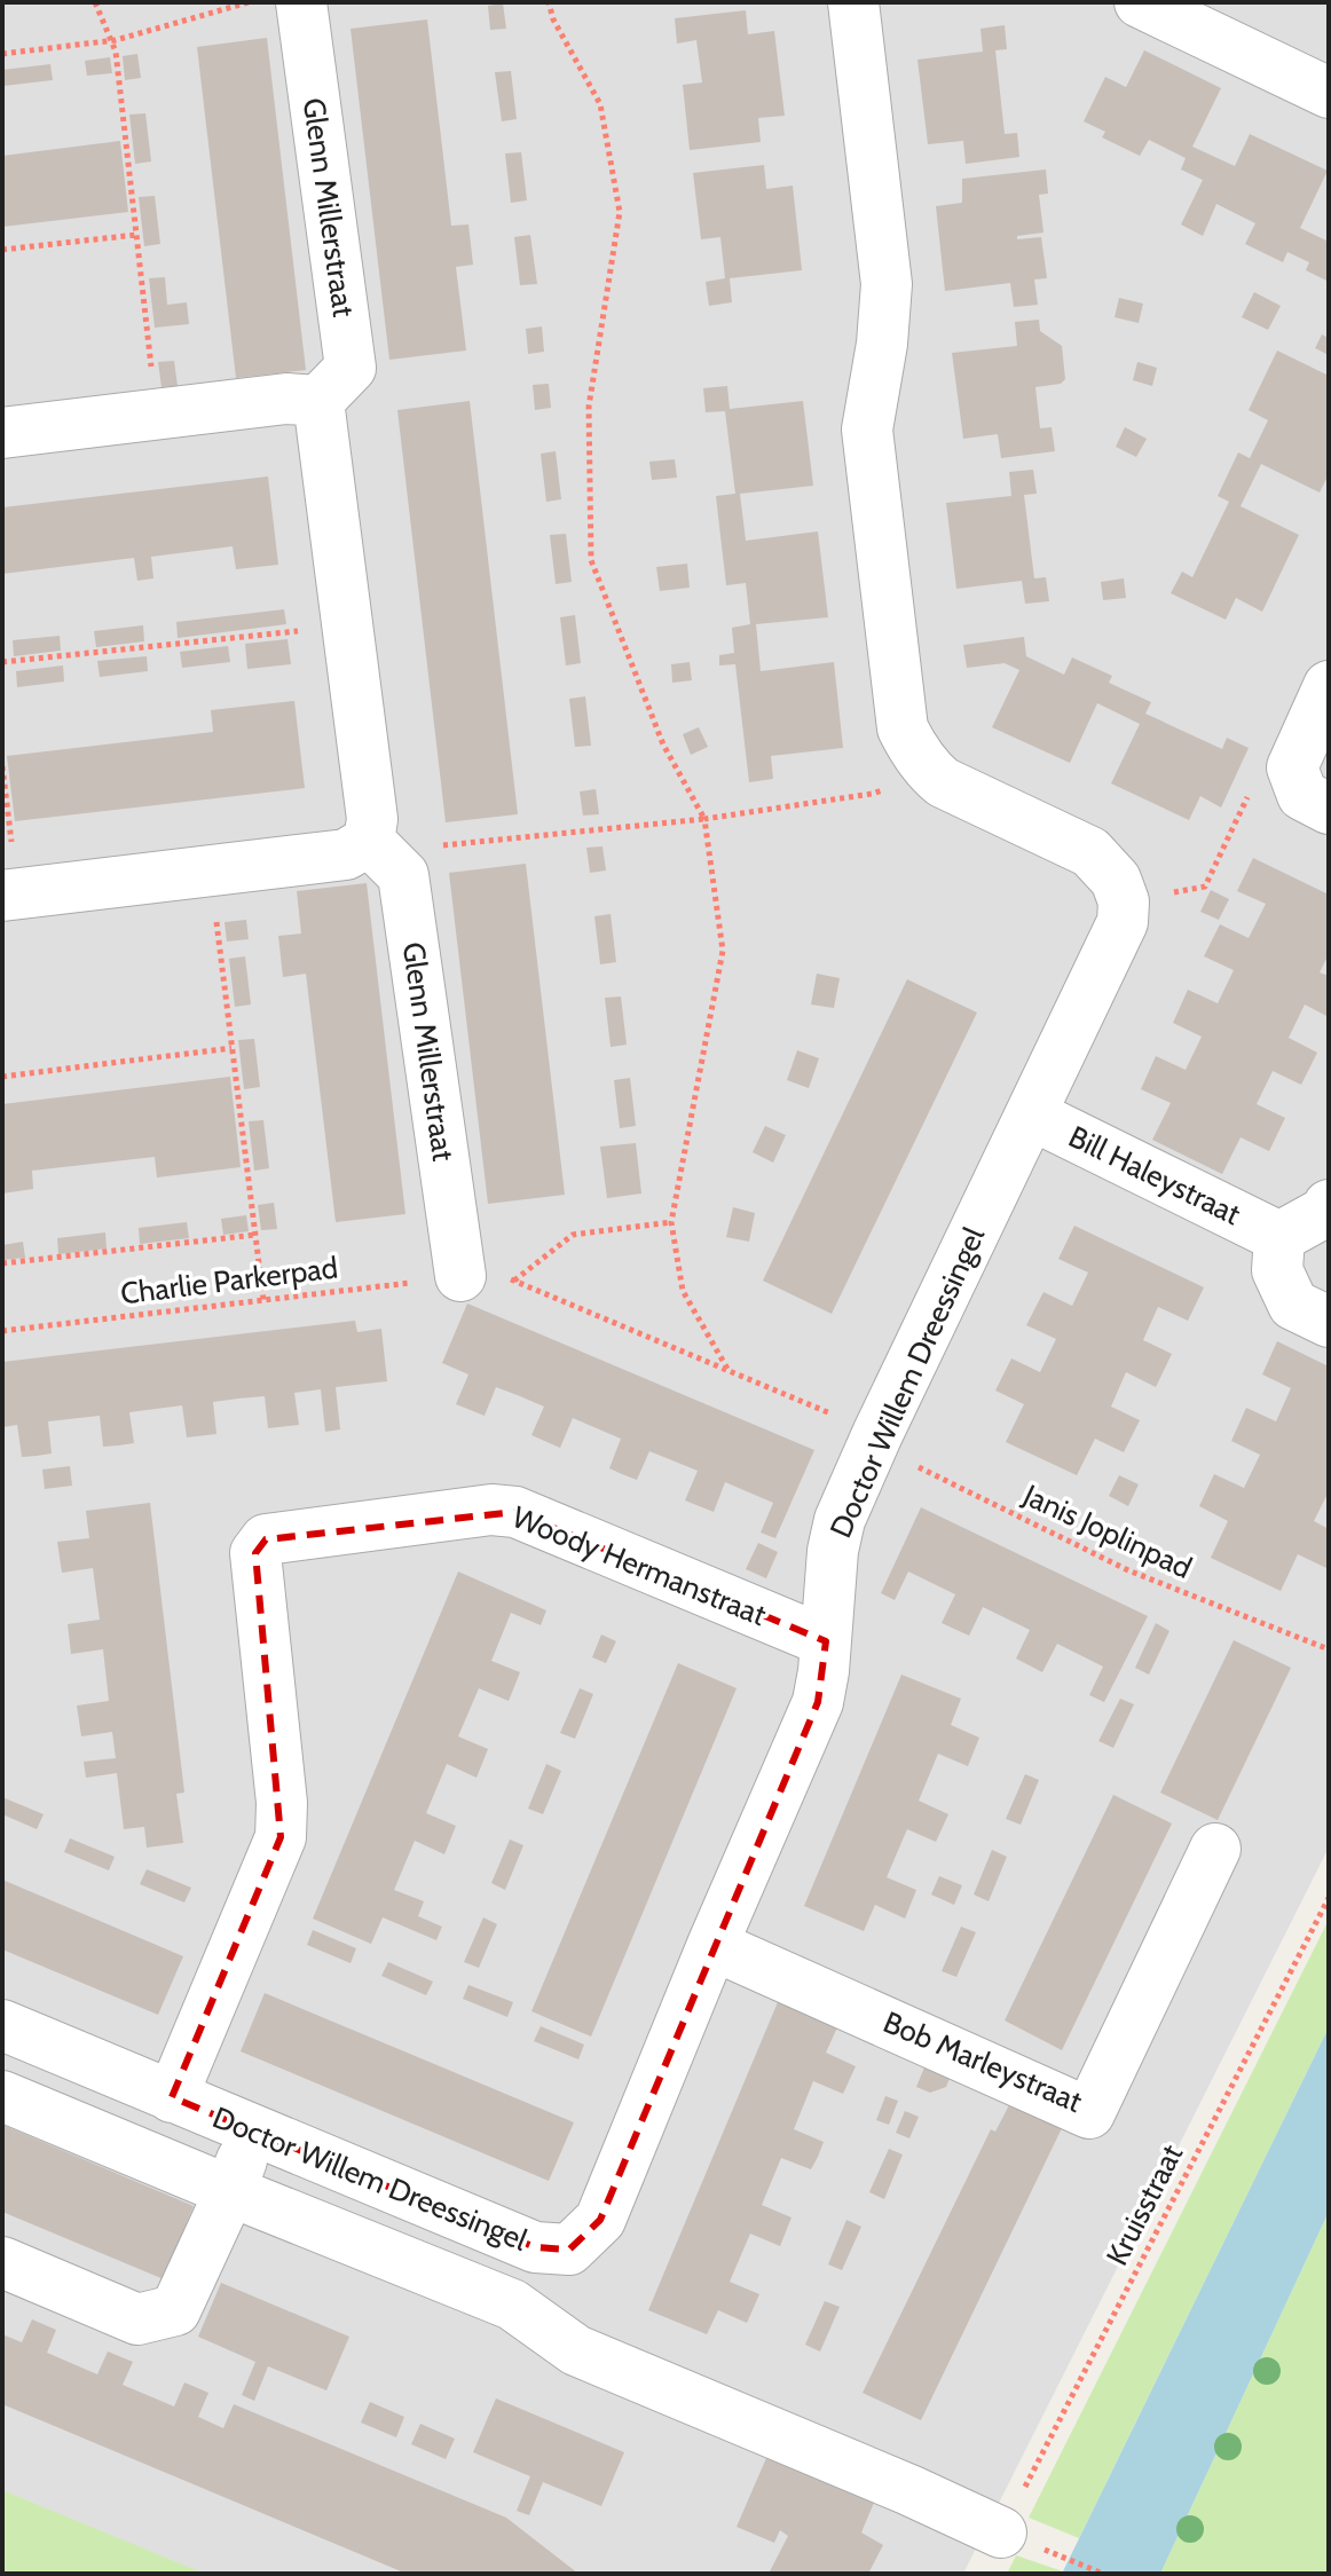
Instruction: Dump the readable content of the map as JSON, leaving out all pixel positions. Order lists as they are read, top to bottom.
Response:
{
  "streets": {
    "street": [
      "Glenn Millerstraat",
      "Bill Haleystraat",
      "Doctor Willem Dreessingel",
      "Woody Hermanstraat",
      "Bob Marleystraat"
    ],
    "path": ["Charlie Parkerpad", "Janis Joplinpad", "Kruisstraat"]
  },
  "crossings": [
    ["Glenn Millerstraat", "Charlie Parkerpad"],
    ["Bill Haleystraat", "Doctor Willem Dreessingel"],
    ["Doctor Willem Dreessingel", "Janis Joplinpad"],
    ["Doctor Willem Dreessingel", "Woody Hermanstraat"],
    ["Doctor Willem Dreessingel", "Bob Marleystraat"]
  ]
}
